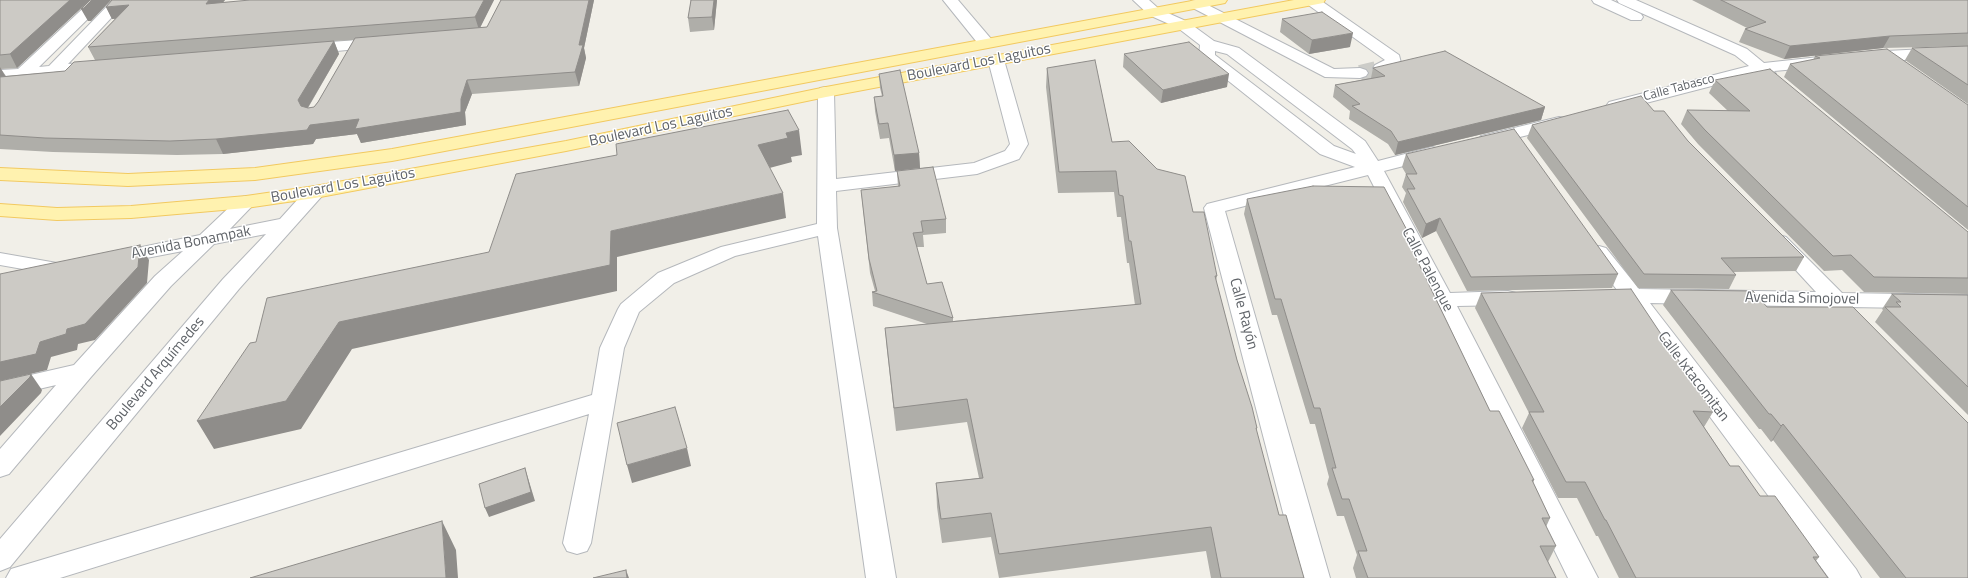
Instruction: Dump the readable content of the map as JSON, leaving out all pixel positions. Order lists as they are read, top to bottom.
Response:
{
  "streets": {
    "main road": ["Boulevard Los Laguitos"],
    "street": [
      "Calle Tabasco",
      "Avenida Bonampak",
      "Calle Palenque",
      "Avenida Simojovel",
      "Calle Rayón",
      "Boulevard Arquímedes",
      "Calle Ixtacomitan"
    ]
  },
  "crossings": [
    ["Boulevard Los Laguitos", "Boulevard Arquímedes"],
    ["Avenida Bonampak", "Boulevard Arquímedes"],
    ["Calle Palenque", "Calle Rayón"],
    ["Avenida Simojovel", "Calle Ixtacomitan"]
  ]
}
